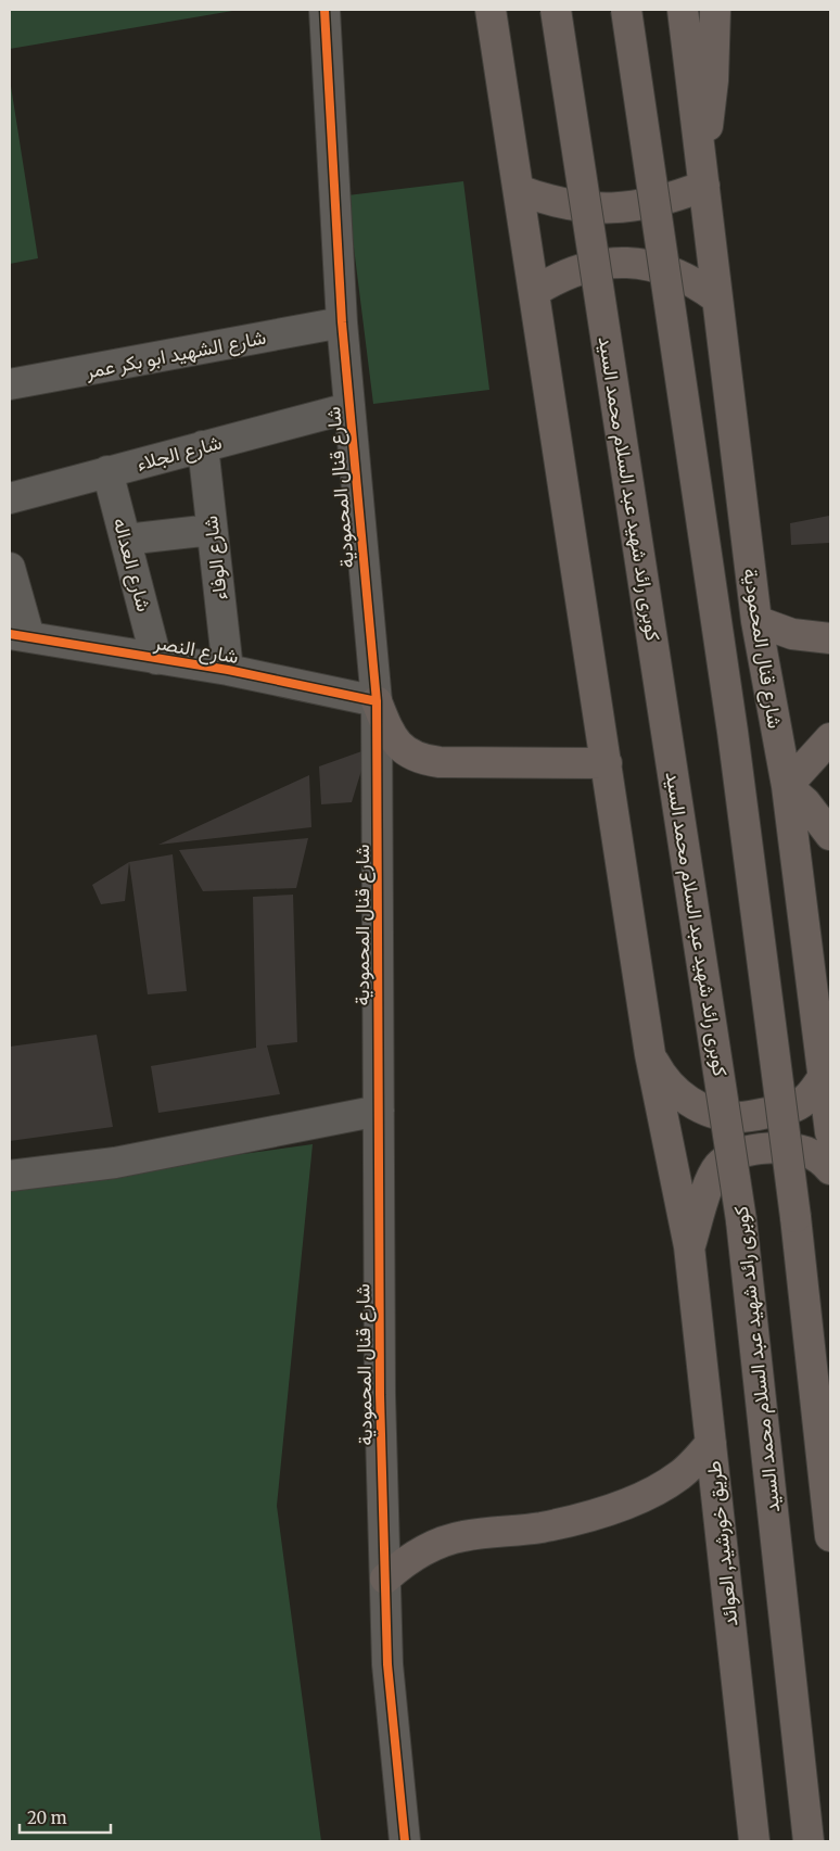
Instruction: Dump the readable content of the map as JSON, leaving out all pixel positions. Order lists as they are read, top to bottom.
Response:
{
  "streets": {
    "main road": ["شارع قنال المحمودية", "كوبرى رائد شهيد عبد السلام محمد السيد", "طريق خورشيد, العوائد"],
    "street": [
      "شارع الشهيد ابو بكر عمر",
      "شارع الجلاء",
      "شارع الوفاء",
      "شارع العداله",
      "شارع النصر"
    ]
  },
  "crossings": [
    ["شارع الشهيد ابو بكر عمر", "شارع قنال المحمودية"],
    ["شارع الجلاء", "شارع قنال المحمودية"],
    ["شارع الجلاء", "شارع الوفاء"],
    ["شارع الجلاء", "شارع العداله"],
    ["شارع قنال المحمودية", "شارع النصر"],
    ["شارع الوفاء", "شارع النصر"],
    ["شارع العداله", "شارع النصر"]
  ],
  "scale_bar": "20 m"
}
